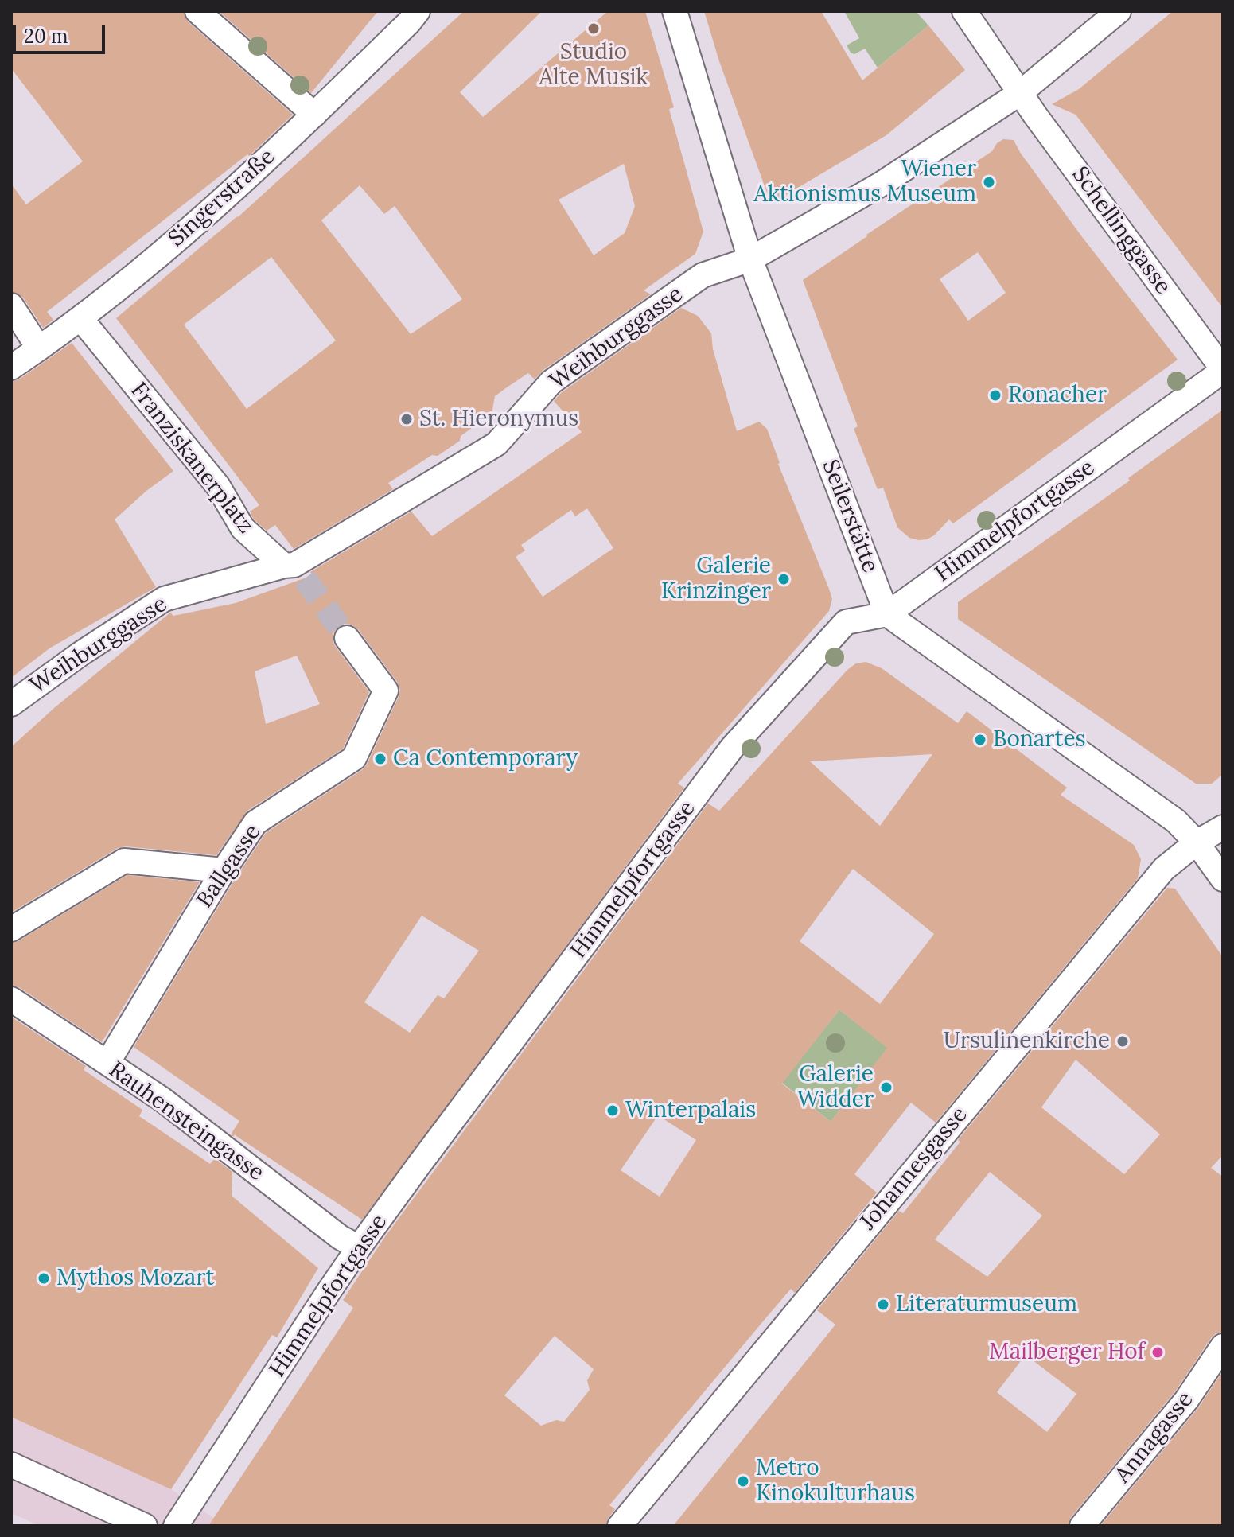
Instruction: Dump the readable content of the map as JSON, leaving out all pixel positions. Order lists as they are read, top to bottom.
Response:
{
  "streets": {
    "street": [
      "Singerstraße",
      "Schellinggasse",
      "Weihburggasse",
      "Franziskanerplatz",
      "Seilerstätte",
      "Himmelpfortgasse",
      "Ballgasse",
      "Rauhensteingasse",
      "Johannesgasse",
      "Annagasse"
    ]
  },
  "crossings": [
    ["Singerstraße", "Franziskanerplatz"],
    ["Schellinggasse", "Weihburggasse"],
    ["Schellinggasse", "Himmelpfortgasse"],
    ["Weihburggasse", "Franziskanerplatz"],
    ["Weihburggasse", "Seilerstätte"],
    ["Seilerstätte", "Himmelpfortgasse"],
    ["Himmelpfortgasse", "Rauhensteingasse"],
    ["Ballgasse", "Rauhensteingasse"]
  ],
  "places": [
    "Studio Alte Musik",
    "Wiener Aktionismus Museum",
    "Ronacher",
    "St. Hieronymus",
    "Galerie Krinzinger",
    "Bonartes",
    "Ca Contemporary",
    "Ursulinenkirche",
    "Galerie Widder",
    "Winterpalais",
    "Mythos Mozart",
    "Literaturmuseum",
    "Mailberger Hof",
    "Metro Kinokulturhaus"
  ],
  "scale_bar": "20 m"
}
